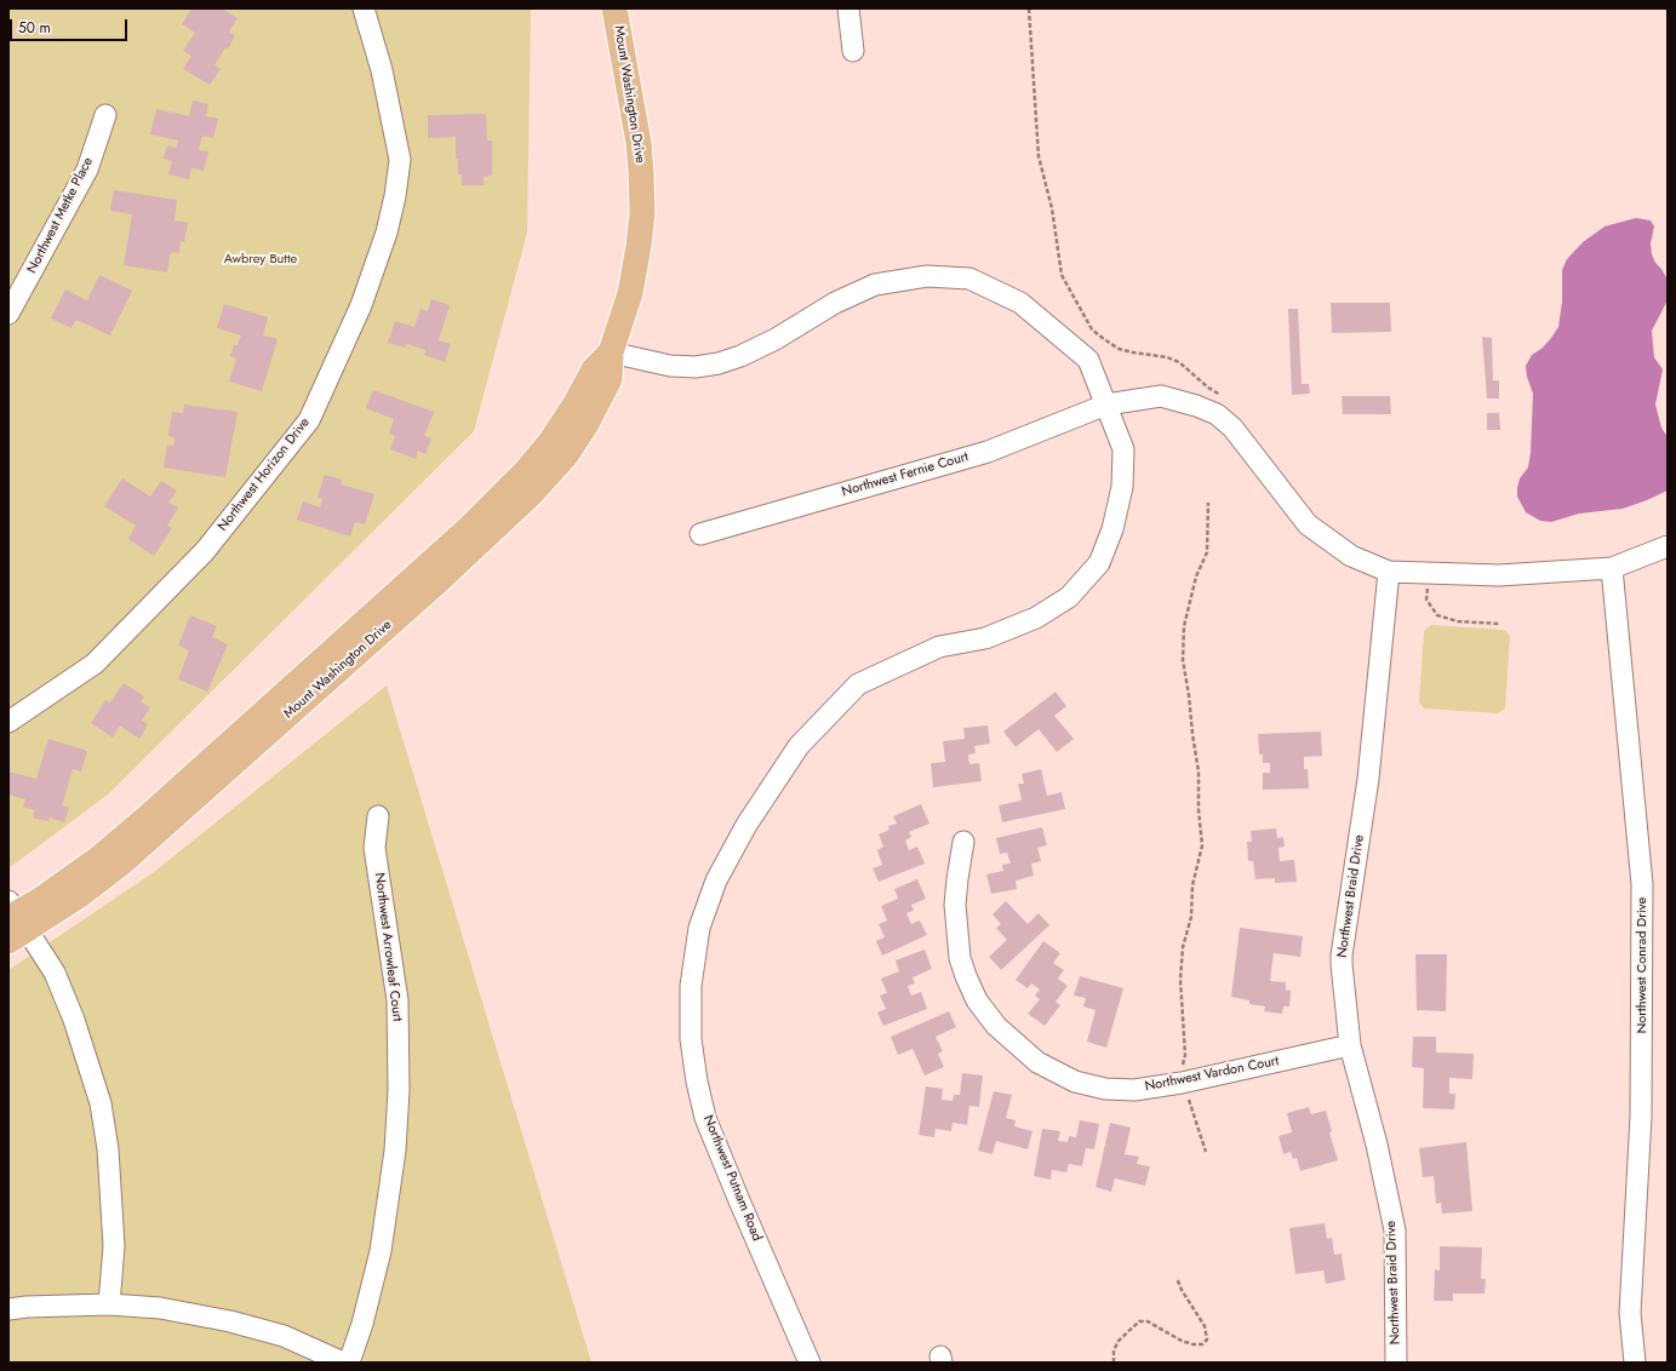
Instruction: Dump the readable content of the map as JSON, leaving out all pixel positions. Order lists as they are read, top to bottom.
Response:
{
  "streets": {
    "main road": ["Mount Washington Drive"],
    "street": [
      "Northwest Metke Place",
      "Northwest Horizon Drive",
      "Northwest Fernie Court",
      "Northwest Braid Drive",
      "Northwest Arrowleaf Court",
      "Northwest Conrad Drive",
      "Northwest Vardon Court",
      "Northwest Putnam Road"
    ]
  },
  "crossings": [
    ["Mount Washington Drive", "Northwest Putnam Road"],
    ["Northwest Fernie Court", "Northwest Braid Drive"],
    ["Northwest Fernie Court", "Northwest Putnam Road"],
    ["Northwest Braid Drive", "Northwest Vardon Court"]
  ],
  "parks": ["Awbrey Butte"],
  "scale_bar": "50 m"
}
